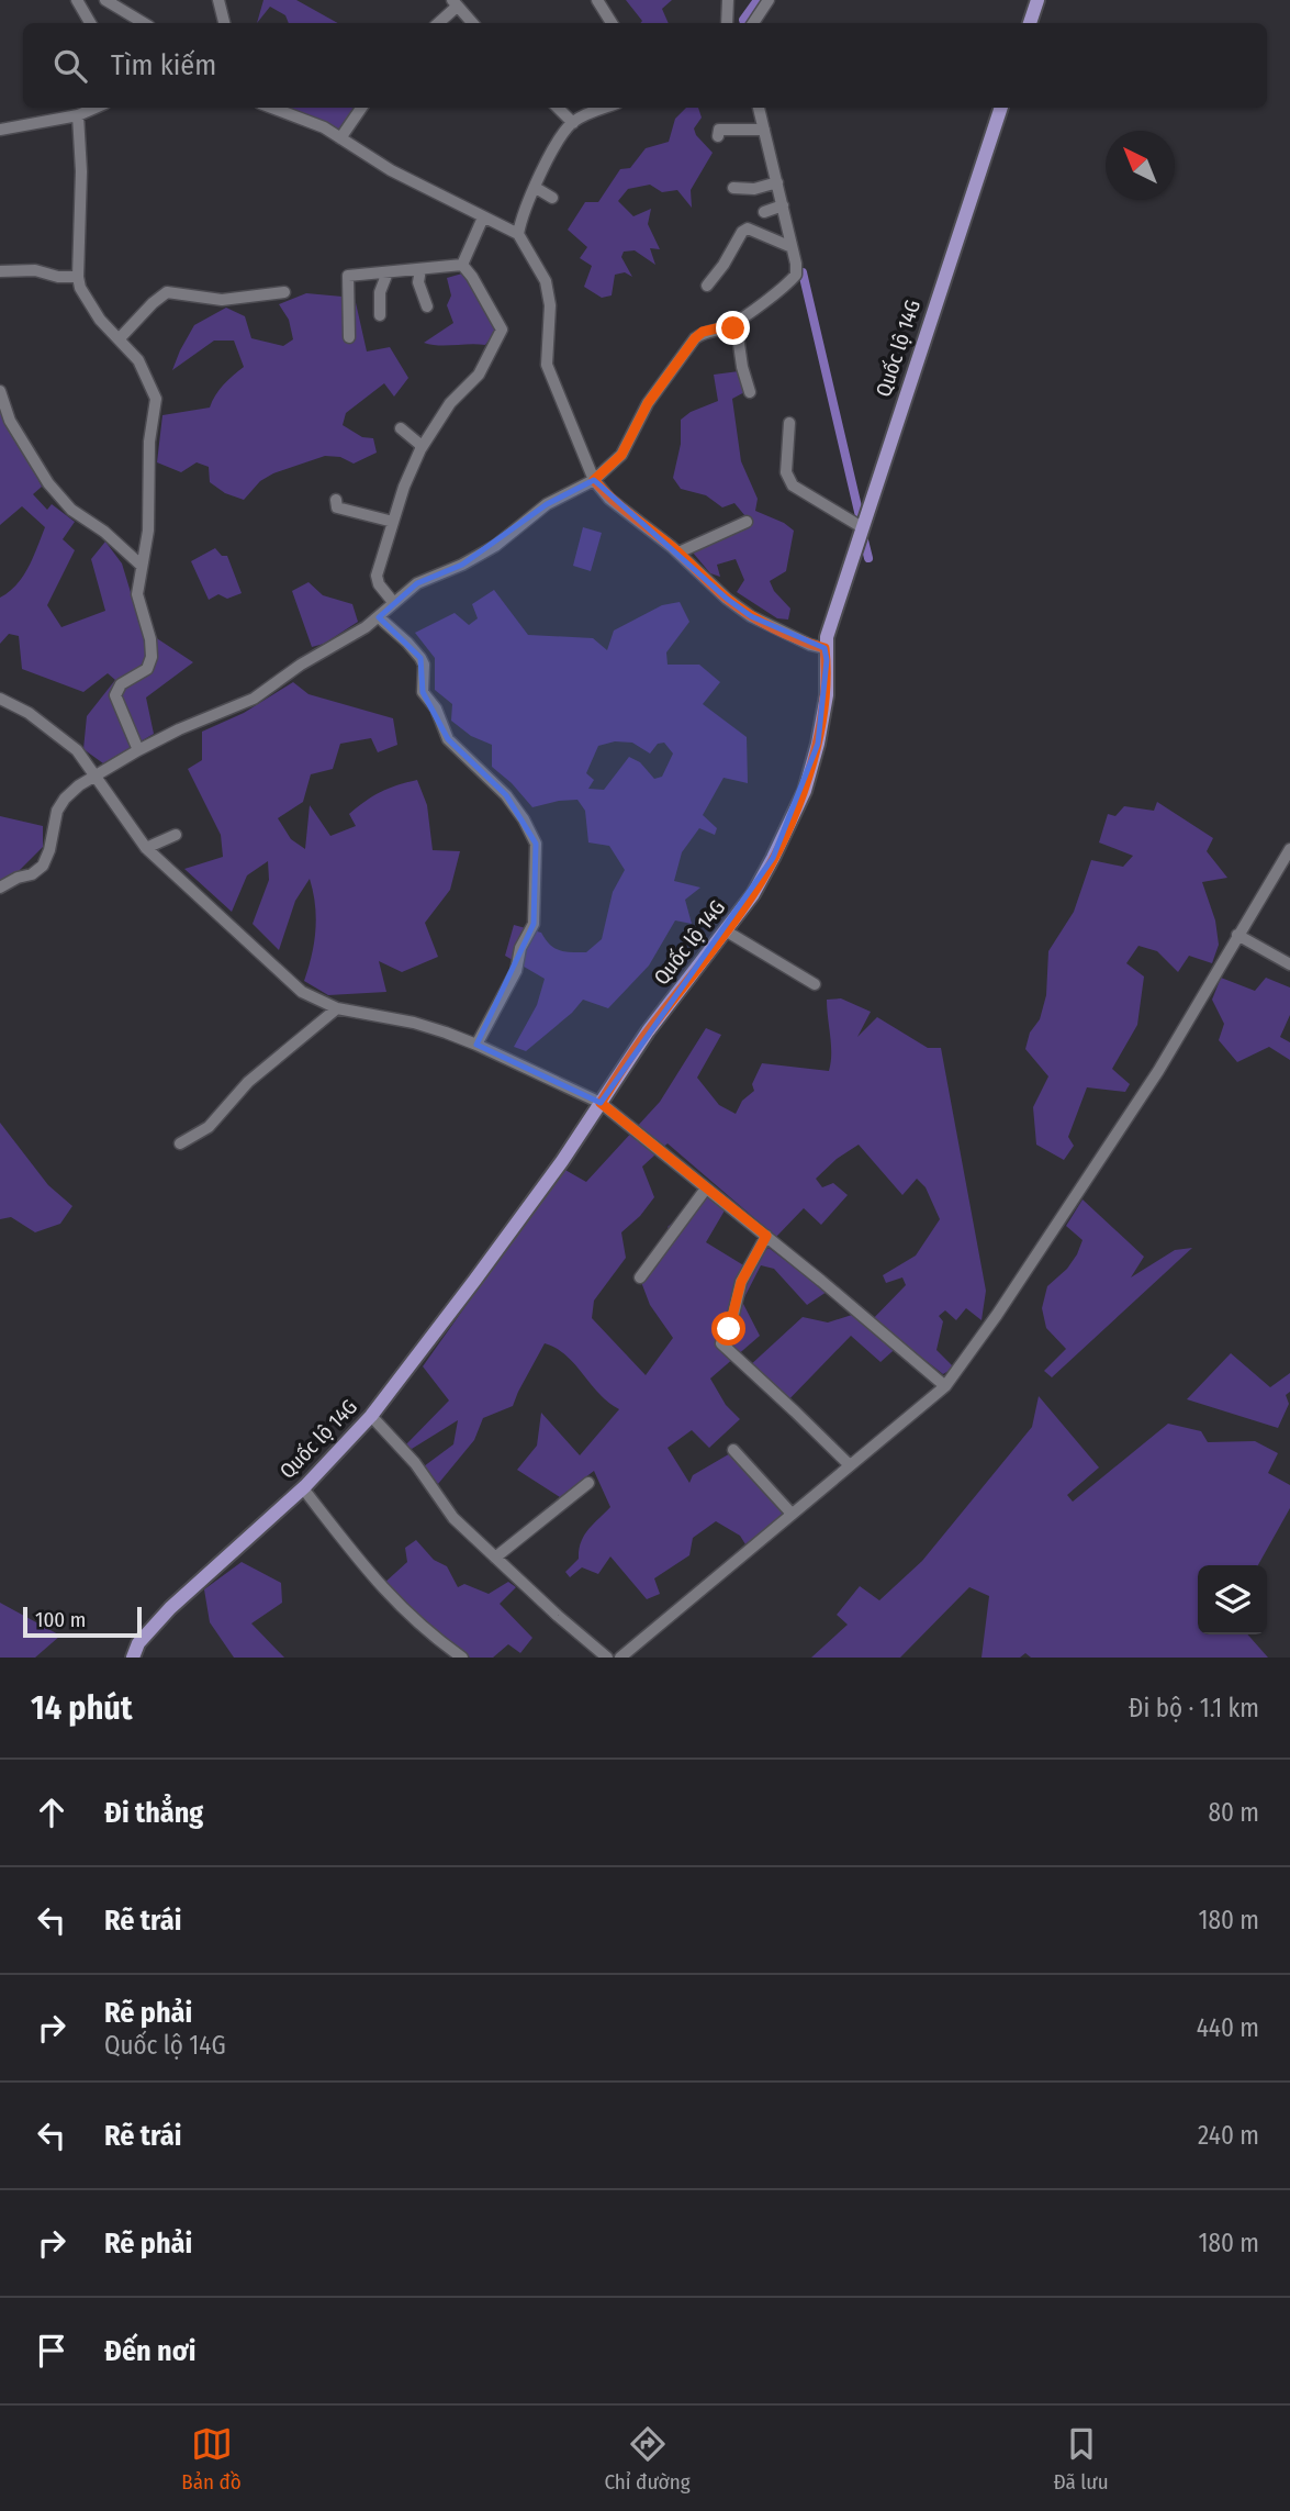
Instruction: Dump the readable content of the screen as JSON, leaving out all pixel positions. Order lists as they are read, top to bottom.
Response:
{
  "streets": {
    "main road": ["Quốc lộ 14G"]
  },
  "scale_bar": "100 m",
  "north": "top left",
  "page": {
    "search": "Tìm kiếm",
    "scale": "100 m",
    "heading": ["14 phút", "Đi bộ · 1.1 km"],
    "list": [
      ["Đi thẳng", "80 m"],
      ["Rẽ trái", "180 m"],
      ["Rẽ phải", "Quốc lộ 14G", "440 m"],
      ["Rẽ trái", "240 m"],
      ["Rẽ phải", "180 m"],
      "Đến nơi"
    ],
    "nav": ["Bản đồ", "Chỉ đường", "Đã lưu"]
  }
}
